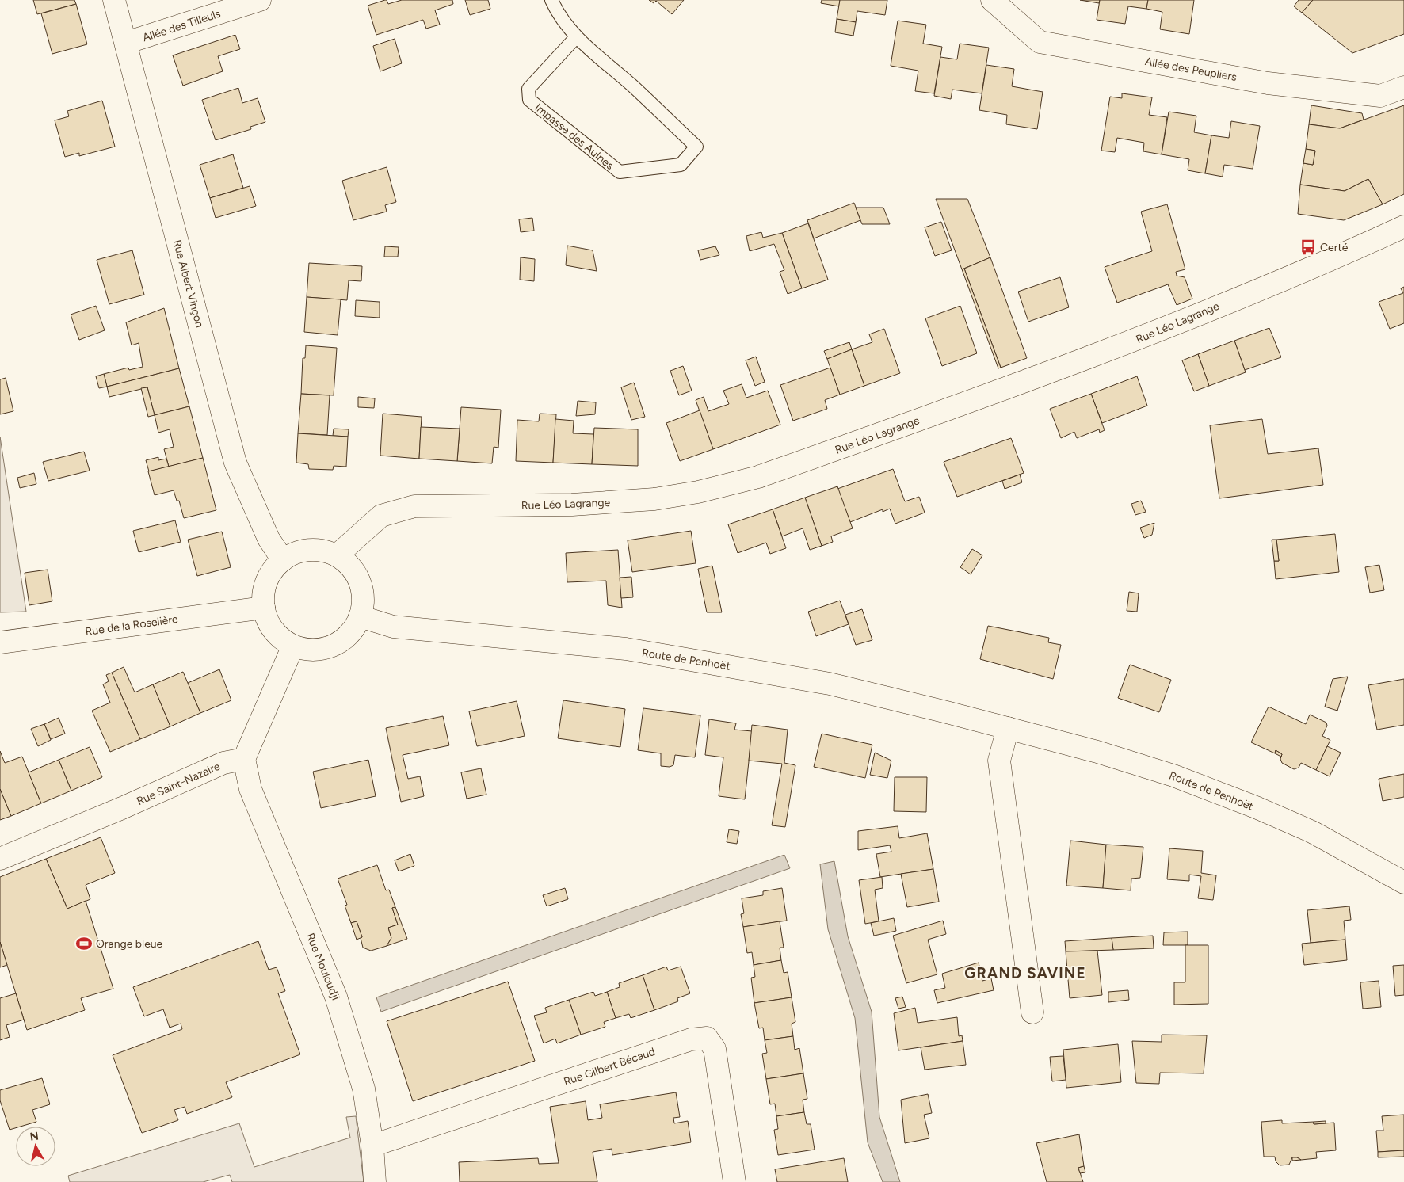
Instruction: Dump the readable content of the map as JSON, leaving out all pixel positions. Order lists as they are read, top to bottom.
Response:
{
  "streets": {
    "street": [
      "Allée des Tilleuls",
      "Allée des Peupliers",
      "Rue Albert Vinçon",
      "Rue Léo Lagrange",
      "Rue de la Roselière",
      "Route de Penhoët",
      "Rue Saint-Nazaire",
      "Rue Mouloudji",
      "Rue Gilbert Bécaud"
    ],
    "lane": ["Impasse des Aulnes"]
  },
  "crossings": [
    ["Allée des Tilleuls", "Rue Albert Vinçon"],
    ["Rue Albert Vinçon", "Rue Léo Lagrange"],
    ["Rue Albert Vinçon", "Rue de la Roselière"],
    ["Rue Albert Vinçon", "Route de Penhoët"],
    ["Rue Léo Lagrange", "Rue de la Roselière"],
    ["Rue Léo Lagrange", "Route de Penhoët"],
    ["Rue de la Roselière", "Route de Penhoët"],
    ["Rue Saint-Nazaire", "Rue Mouloudji"],
    ["Rue Mouloudji", "Rue Gilbert Bécaud"]
  ],
  "districts": ["GRAND SAVINE"],
  "places": {
    "bus stop": ["Certé"],
    "sports": ["Orange bleue"]
  },
  "north": "top"
}
